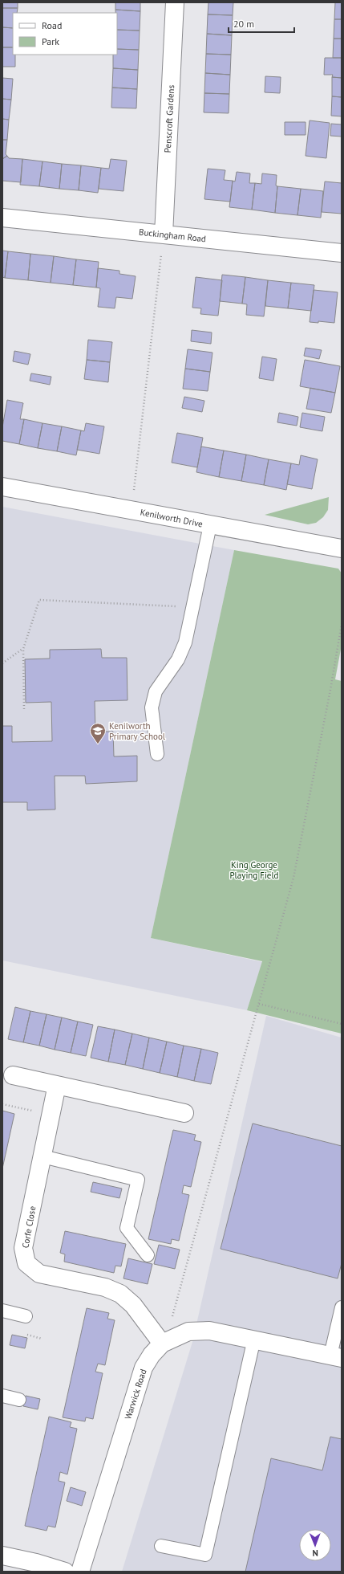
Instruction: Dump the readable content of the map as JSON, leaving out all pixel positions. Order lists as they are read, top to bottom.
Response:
{
  "streets": {
    "street": [
      "Penscroft Gardens",
      "Buckingham Road",
      "Kenilworth Drive",
      "Corfe Close",
      "Warwick Road"
    ]
  },
  "crossings": [
    ["Penscroft Gardens", "Buckingham Road"],
    ["Corfe Close", "Warwick Road"]
  ],
  "parks": ["King George Playing Field"],
  "places": {
    "school or university": ["Kenilworth Primary School"]
  },
  "legend": ["Road", "Park"],
  "scale_bar": "20 m",
  "north": "bottom"
}
